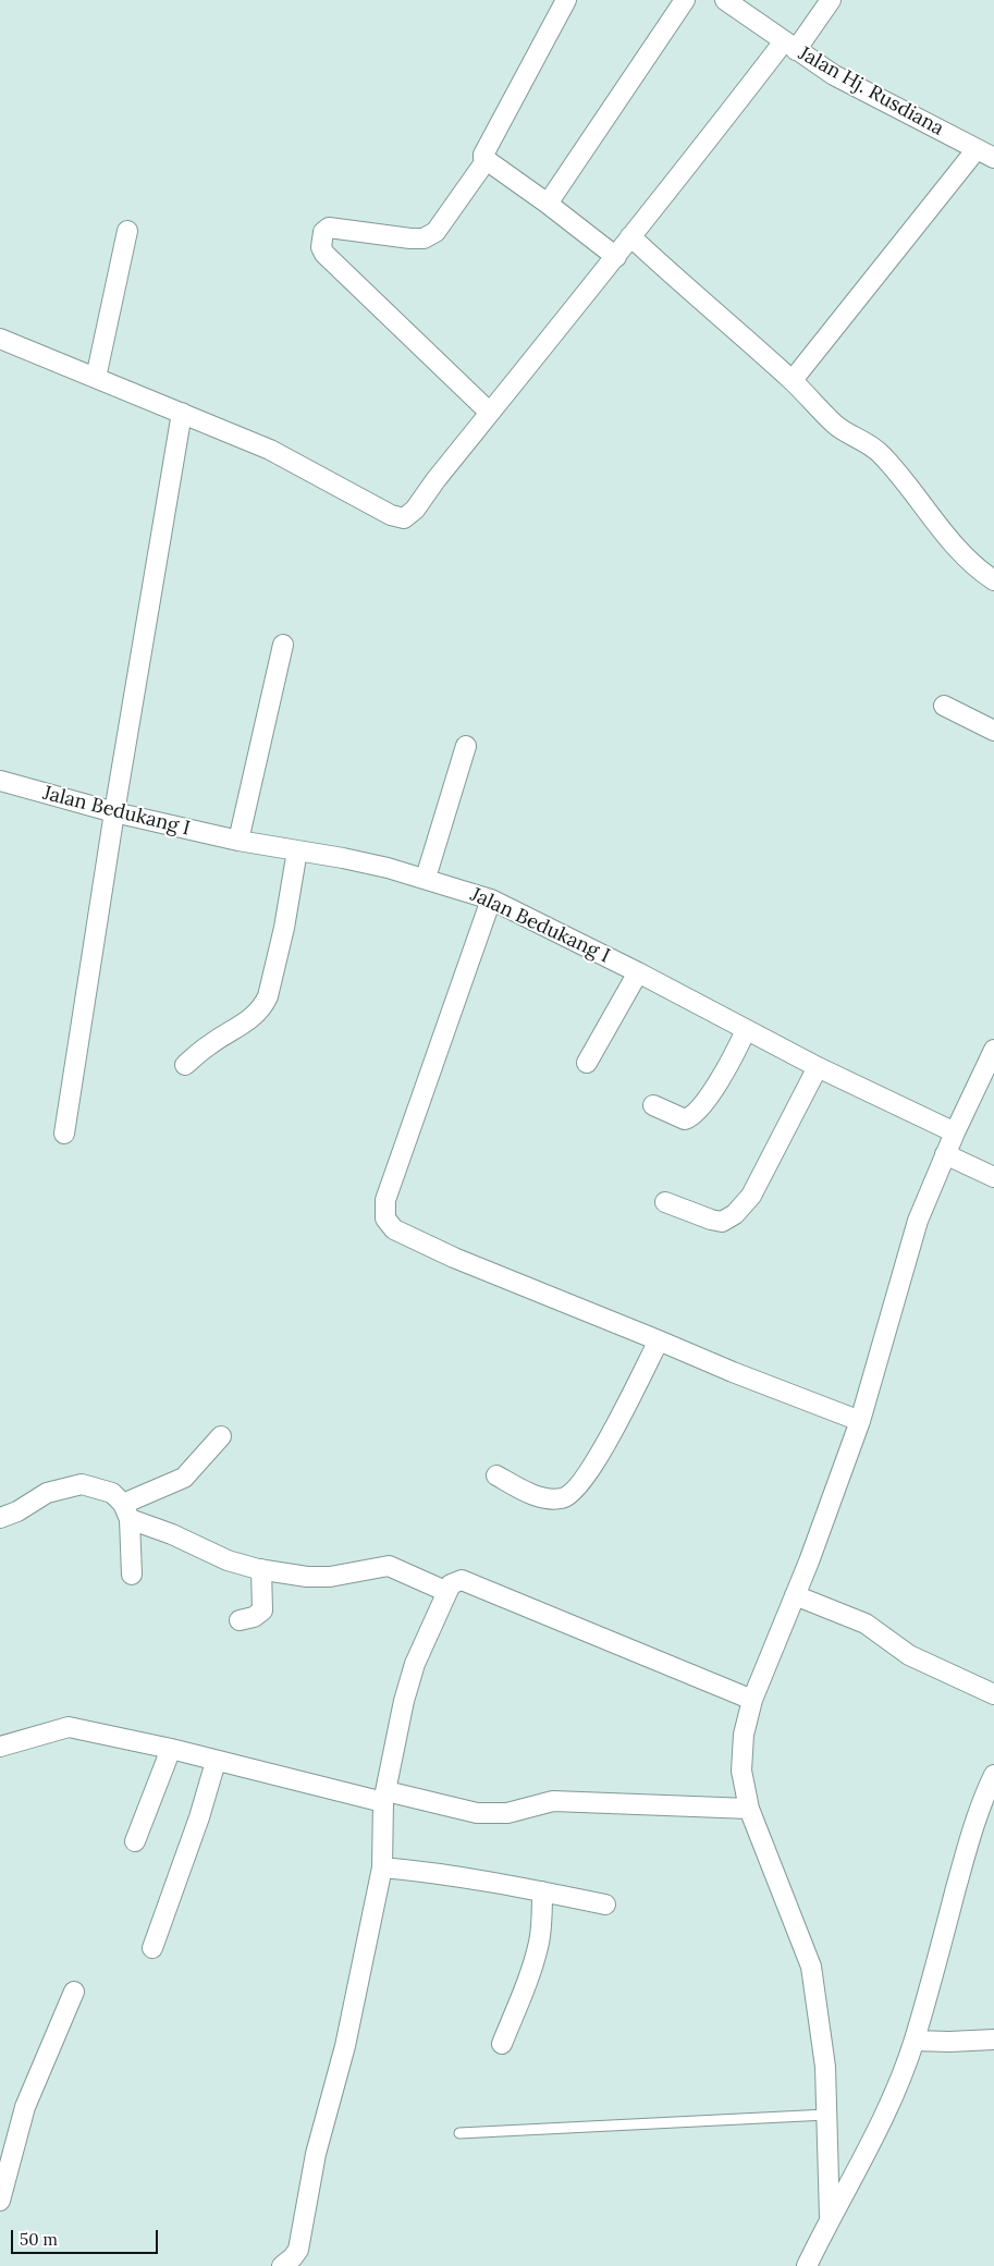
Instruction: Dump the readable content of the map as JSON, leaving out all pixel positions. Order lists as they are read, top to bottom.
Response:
{
  "streets": {
    "street": ["Jalan Hj. Rusdiana", "Jalan Bedukang I"]
  },
  "scale_bar": "50 m"
}
